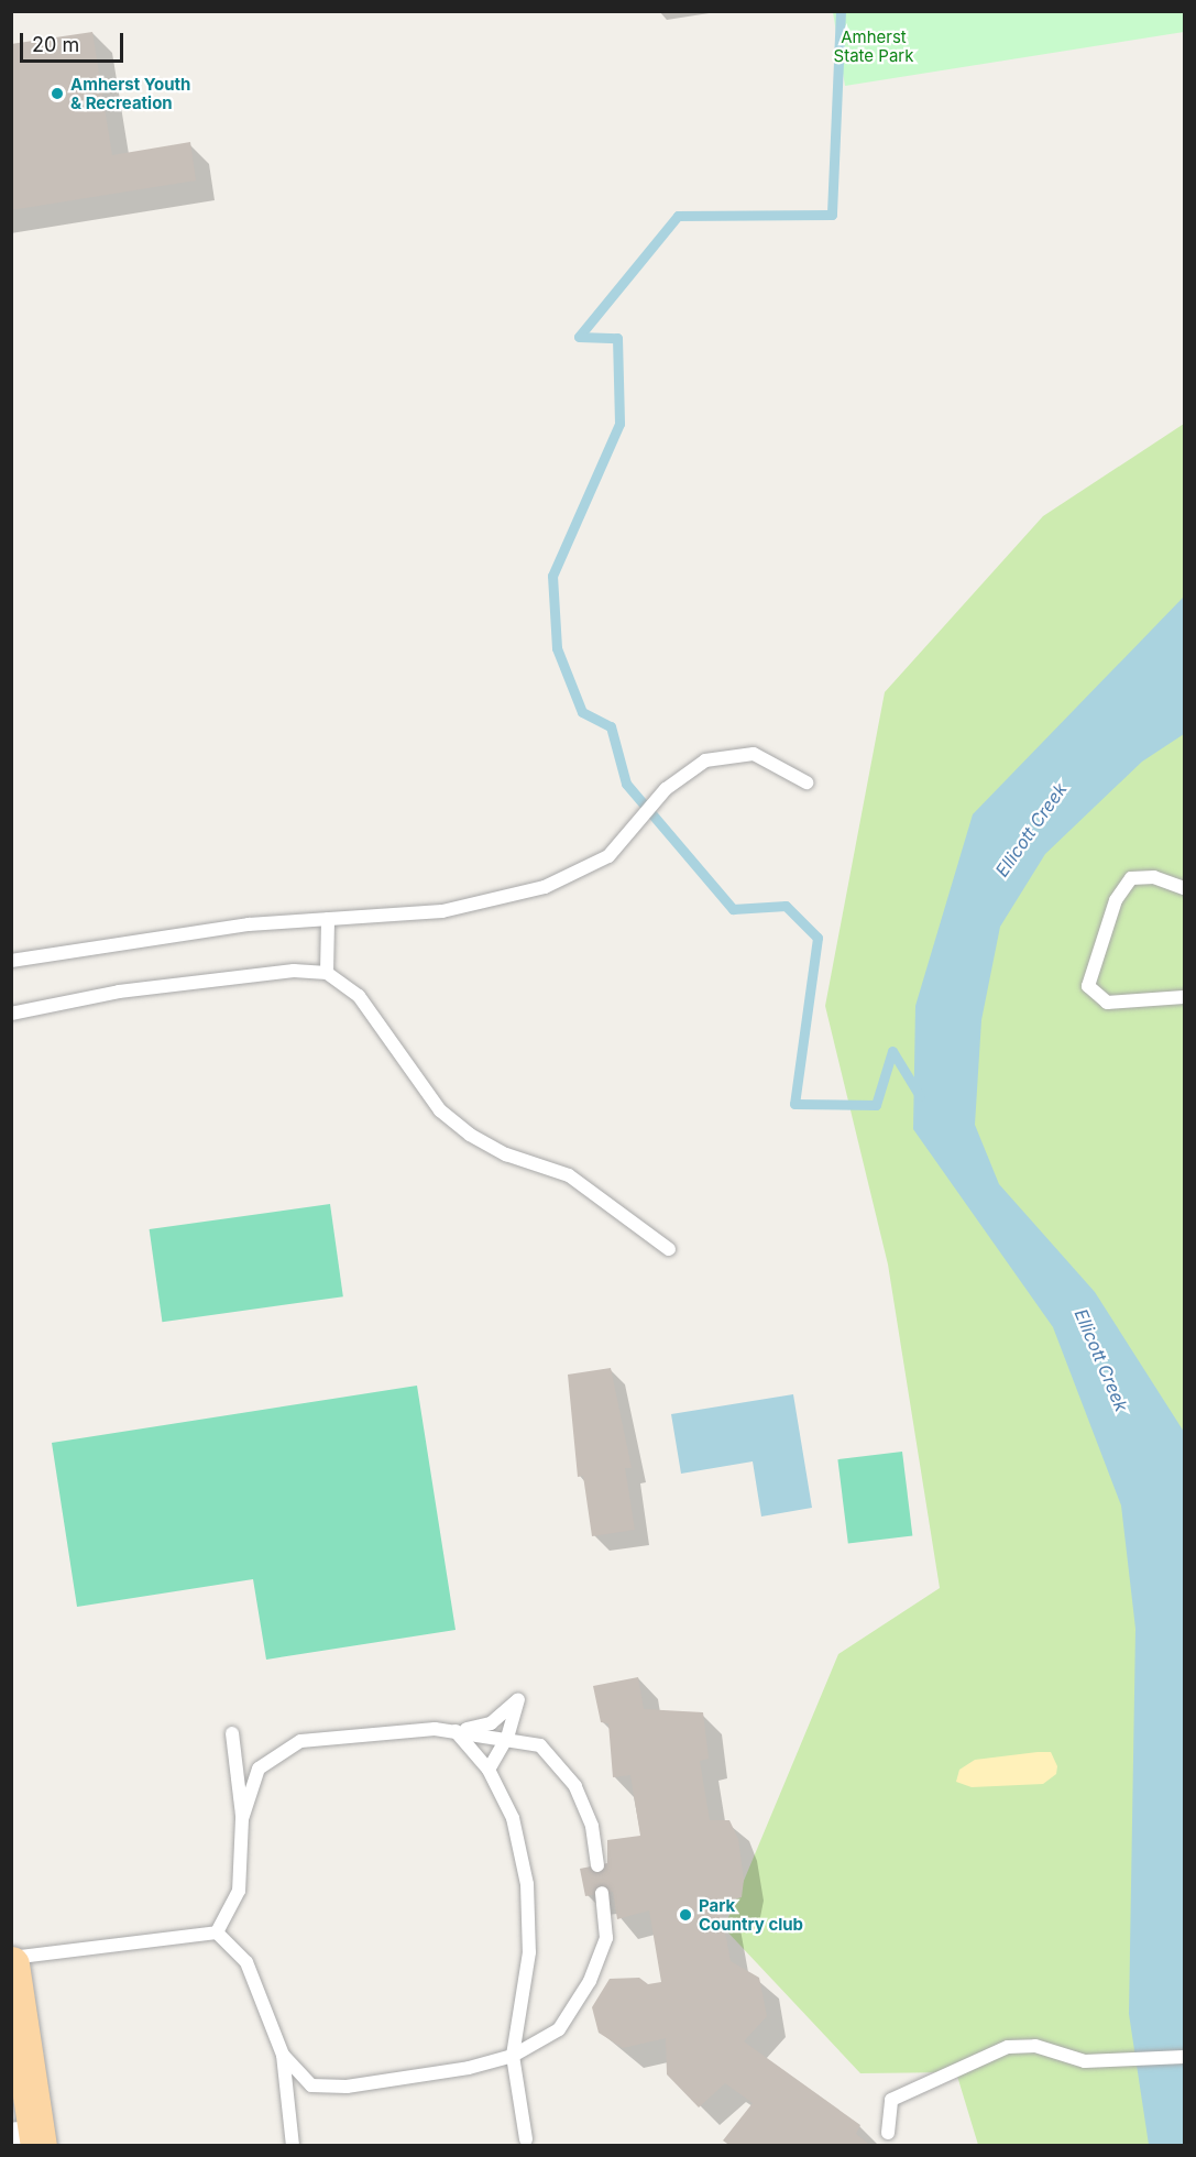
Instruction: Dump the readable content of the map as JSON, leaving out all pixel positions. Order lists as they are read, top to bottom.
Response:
{
  "water": ["Ellicott Creek"],
  "parks": ["Amherst State Park"],
  "places": ["Amherst Youth & Recreation", "Park Country club"],
  "scale_bar": "20 m"
}
